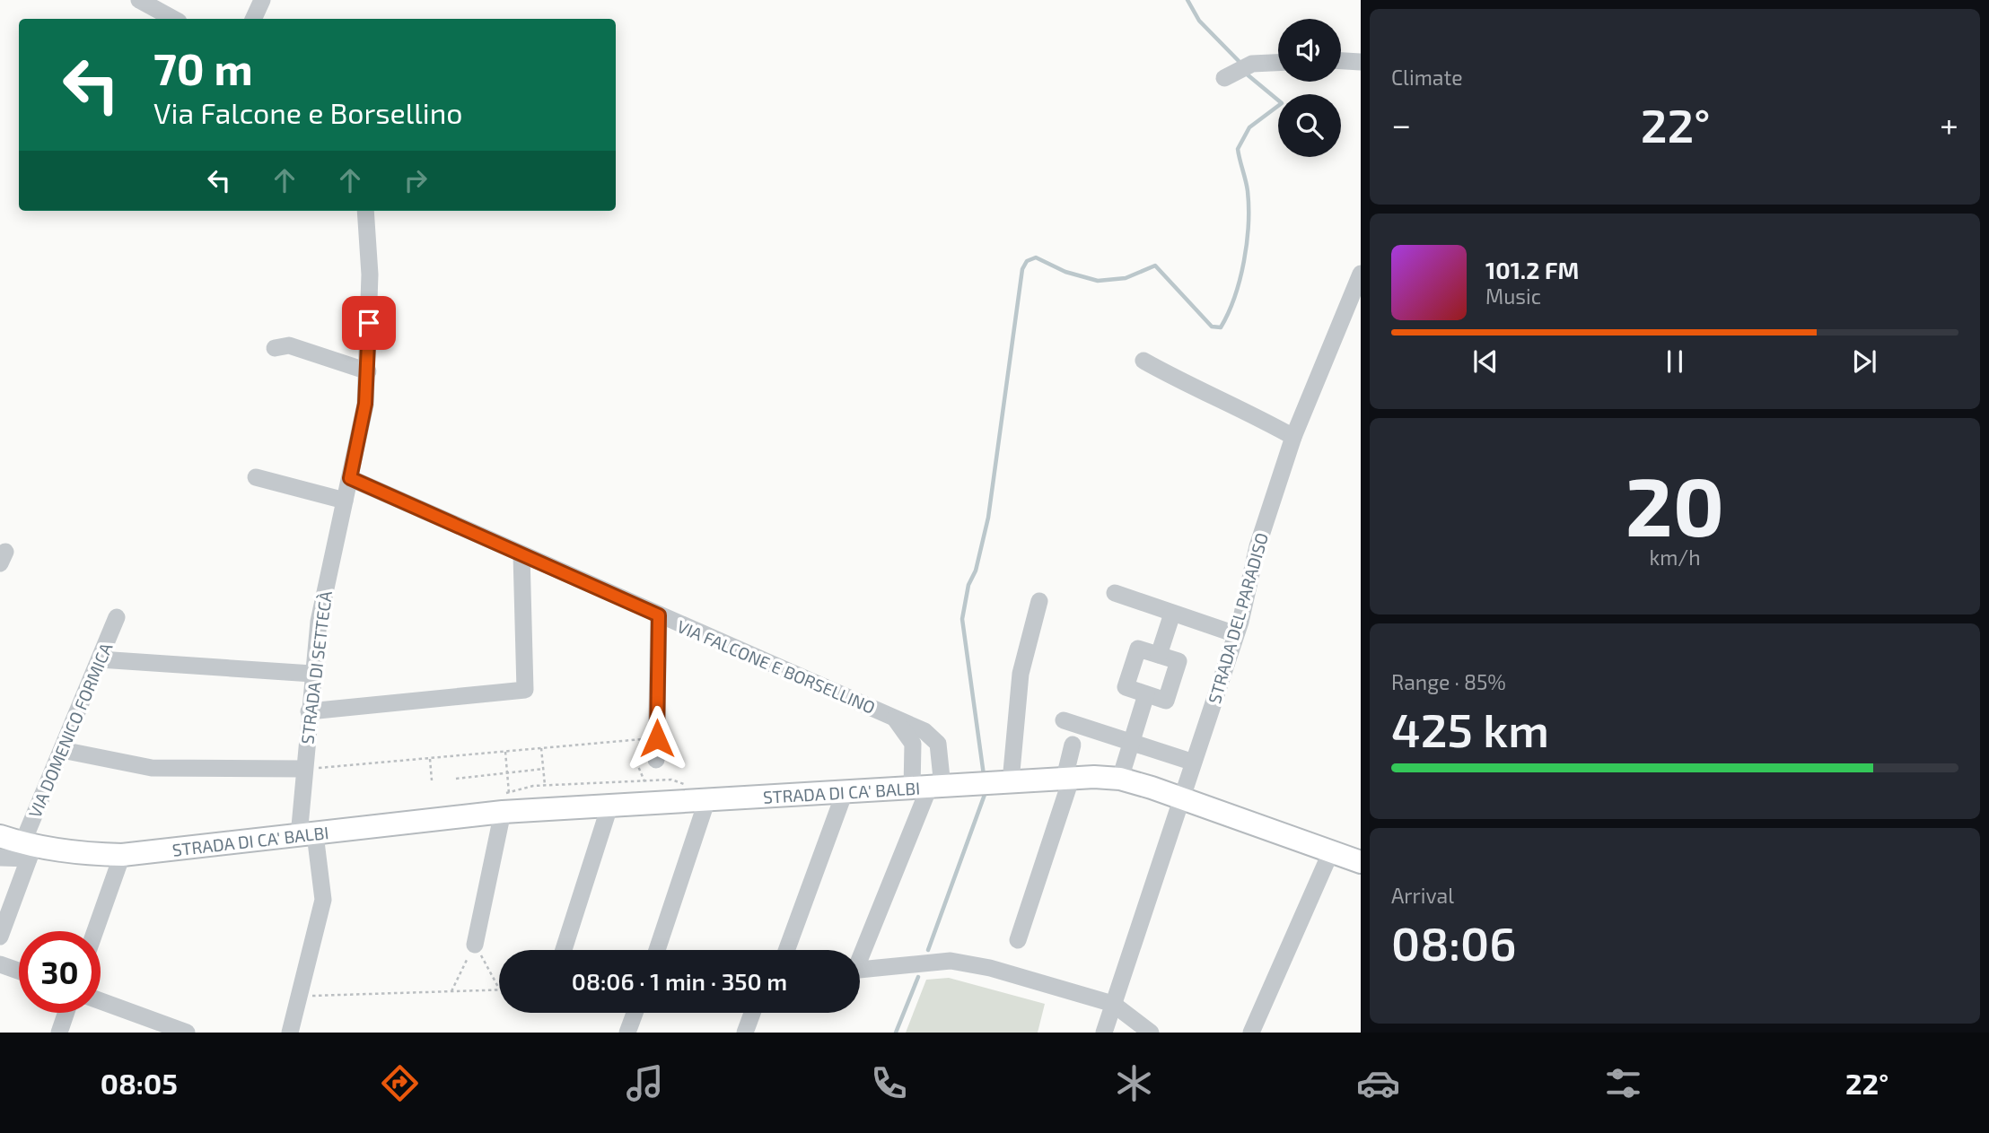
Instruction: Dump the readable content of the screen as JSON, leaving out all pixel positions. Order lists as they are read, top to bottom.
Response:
{
  "streets": {
    "main road": ["STRADA DI CA' BALBI"],
    "street": [
      "STRADA DEL PARADISO",
      "VIA FALCONE E BORSELLINO",
      "STRADA DI SETTECÀ",
      "VIA DOMENICO FORMICA"
    ]
  },
  "crossings": [
    ["STRADA DEL PARADISO", "STRADA DI CA' BALBI"],
    ["VIA FALCONE E BORSELLINO", "STRADA DI SETTECÀ"],
    ["VIA FALCONE E BORSELLINO", "STRADA DI CA' BALBI"],
    ["STRADA DI SETTECÀ", "STRADA DI CA' BALBI"],
    ["VIA DOMENICO FORMICA", "STRADA DI CA' BALBI"]
  ],
  "page": {
    "tile": [
      "Climate",
      ["20", "km/h"],
      ["Range · 85%", "425 km"],
      ["Arrival", "08:06"]
    ],
    "turn": ["70 m", "Via Falcone e Borsellino"],
    "heat": ["−", "22°", "+"],
    "song": ["101.2 FM", "Music"],
    "limit": "30",
    "trip": "08:06 · 1 min · 350 m",
    "tabs": ["08:05", "22°"]
  }
}
